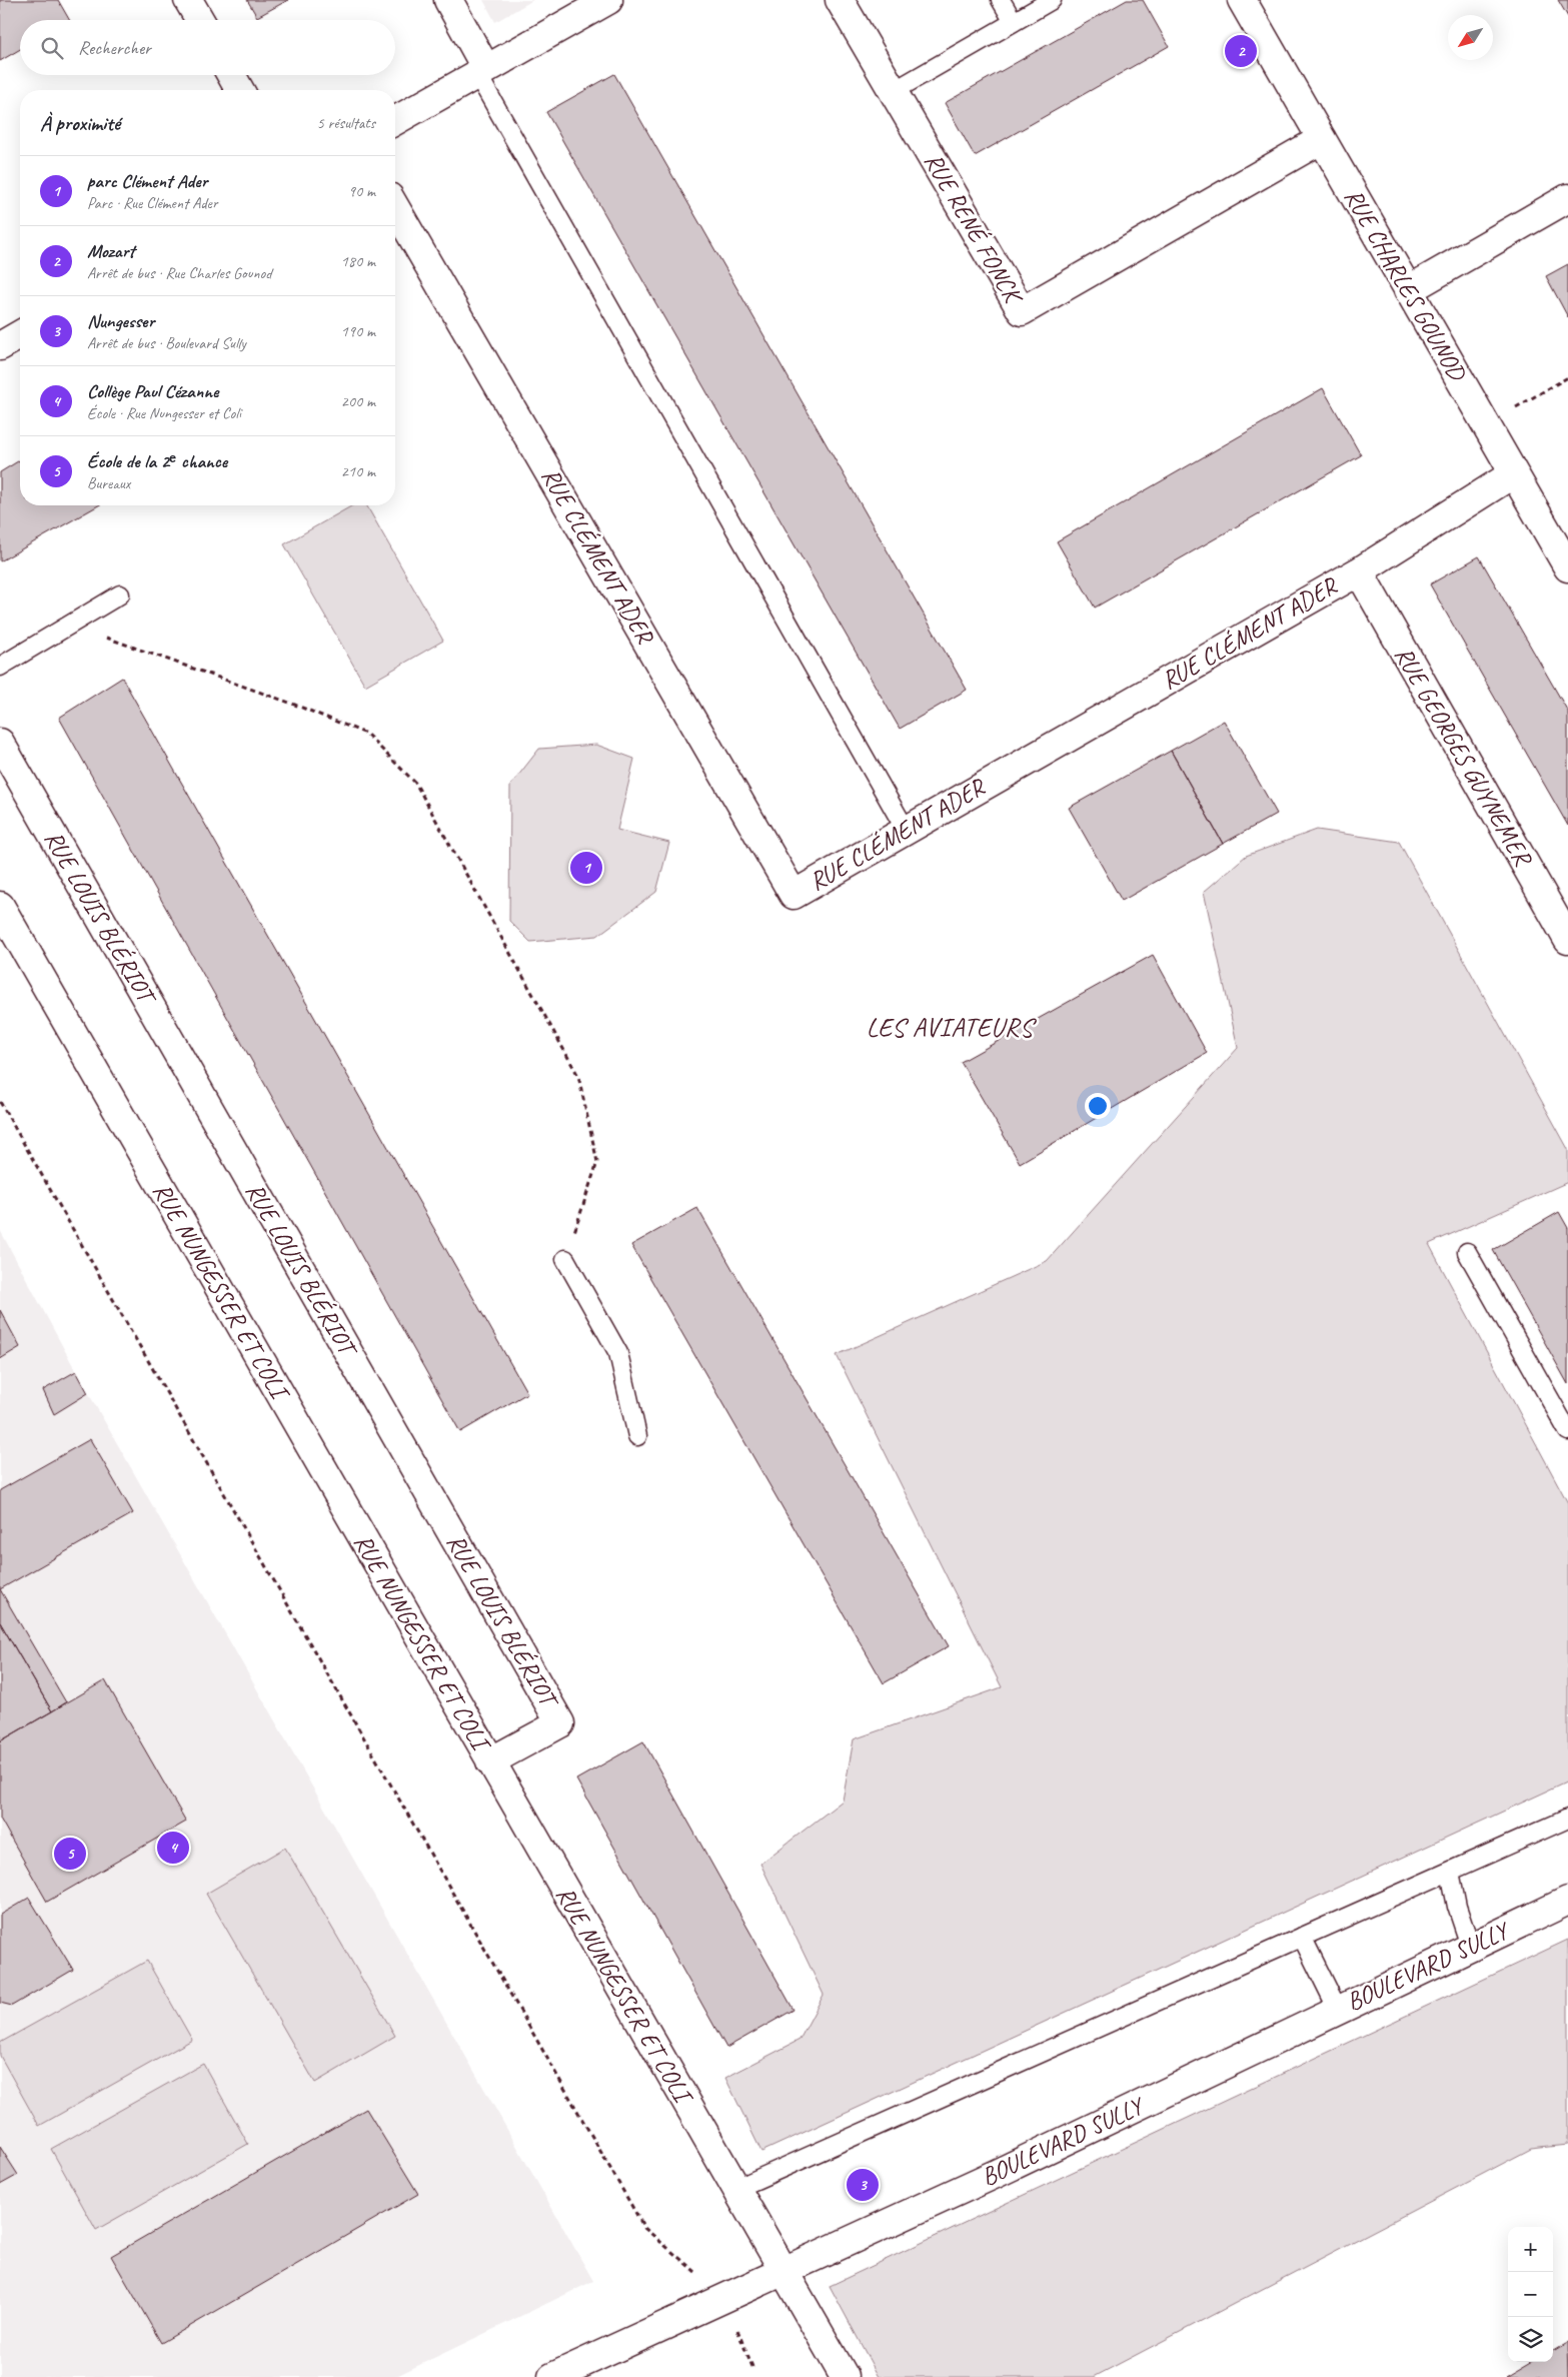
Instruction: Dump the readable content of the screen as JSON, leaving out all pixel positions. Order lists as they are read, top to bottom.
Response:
{
  "streets": {
    "street": [
      "RUE RENÉ FONCK",
      "RUE CHARLES GOUNOD",
      "RUE CLÉMENT ADER",
      "RUE GEORGES GUYNEMER",
      "RUE LOUIS BLÉRIOT",
      "RUE NUNGESSER ET COLI",
      "BOULEVARD SULLY"
    ]
  },
  "crossings": [
    ["RUE RENÉ FONCK", "RUE CHARLES GOUNOD"],
    ["RUE CHARLES GOUNOD", "RUE CLÉMENT ADER"],
    ["RUE CLÉMENT ADER", "RUE GEORGES GUYNEMER"],
    ["RUE LOUIS BLÉRIOT", "RUE NUNGESSER ET COLI"],
    ["RUE NUNGESSER ET COLI", "BOULEVARD SULLY"]
  ],
  "districts": ["LES AVIATEURS"],
  "north": "bottom left",
  "page": {
    "search": "Rechercher",
    "pins": [
      "2",
      "1",
      "4",
      "5",
      "3"
    ],
    "heading": ["À proximité", "5 résultats"],
    "list": [
      {
        "mark": "1",
        "name": "parc Clément Ader",
        "note": "Parc · Rue Clément Ader",
        "value": "90 m"
      },
      {
        "mark": "2",
        "name": "Mozart",
        "note": "Arrêt de bus · Rue Charles Gounod",
        "value": "180 m"
      },
      {
        "mark": "3",
        "name": "Nungesser",
        "note": "Arrêt de bus · Boulevard Sully",
        "value": "190 m"
      },
      {
        "mark": "4",
        "name": "Collège Paul Cézanne",
        "note": "École · Rue Nungesser et Coli",
        "value": "200 m"
      },
      {
        "mark": "5",
        "name": "École de la 2ᵉ chance",
        "note": "Bureaux",
        "value": "210 m"
      }
    ],
    "map_buttons": ["+", "−"]
  }
}
